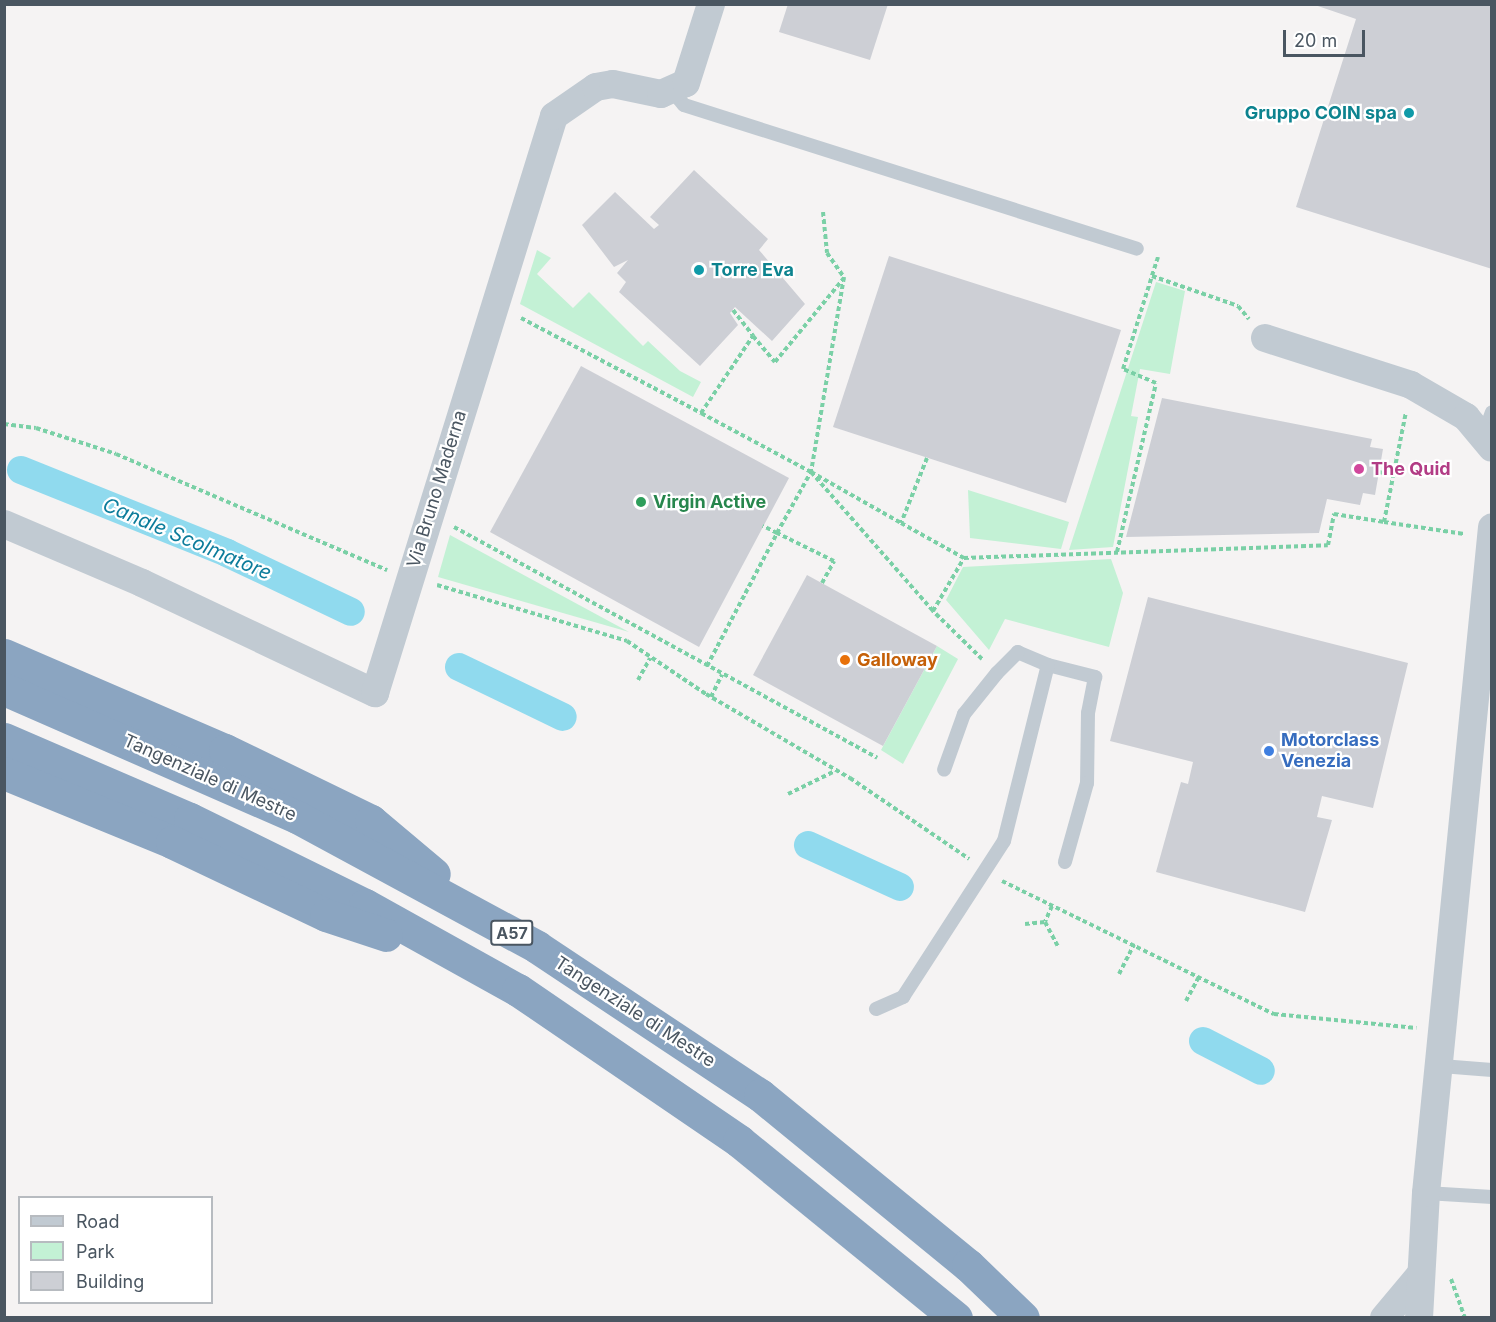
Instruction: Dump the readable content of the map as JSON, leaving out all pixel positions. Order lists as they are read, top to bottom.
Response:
{
  "streets": {
    "highway": ["Tangenziale di Mestre", "A57"],
    "street": ["Via Bruno Maderna"]
  },
  "crossings": [
    ["Tangenziale di Mestre", "A57"]
  ],
  "water": ["Canale Scolmatore"],
  "places": [
    "Gruppo COIN spa",
    "Torre Eva",
    "The Quid",
    "Virgin Active",
    "Galloway",
    "Motorclass Venezia"
  ],
  "legend": ["Road", "Park", "Building"],
  "scale_bar": "20 m"
}
